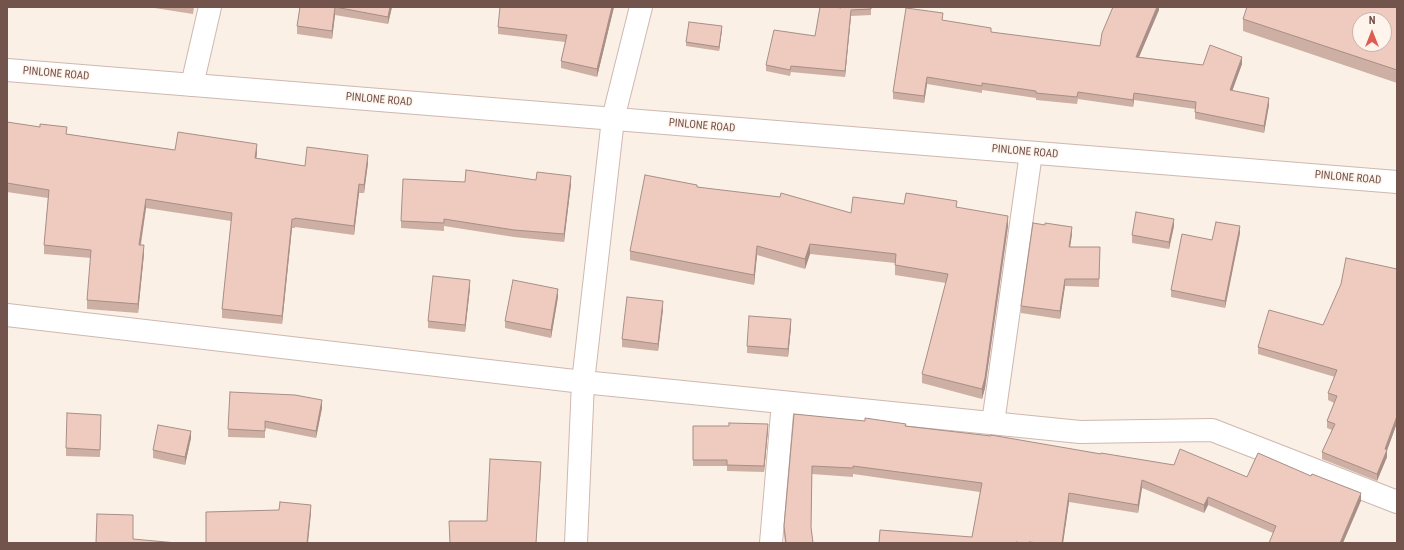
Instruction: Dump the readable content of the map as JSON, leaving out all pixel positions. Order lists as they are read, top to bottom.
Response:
{
  "streets": {
    "street": ["PINLONE ROAD"]
  },
  "north": "top"
}
